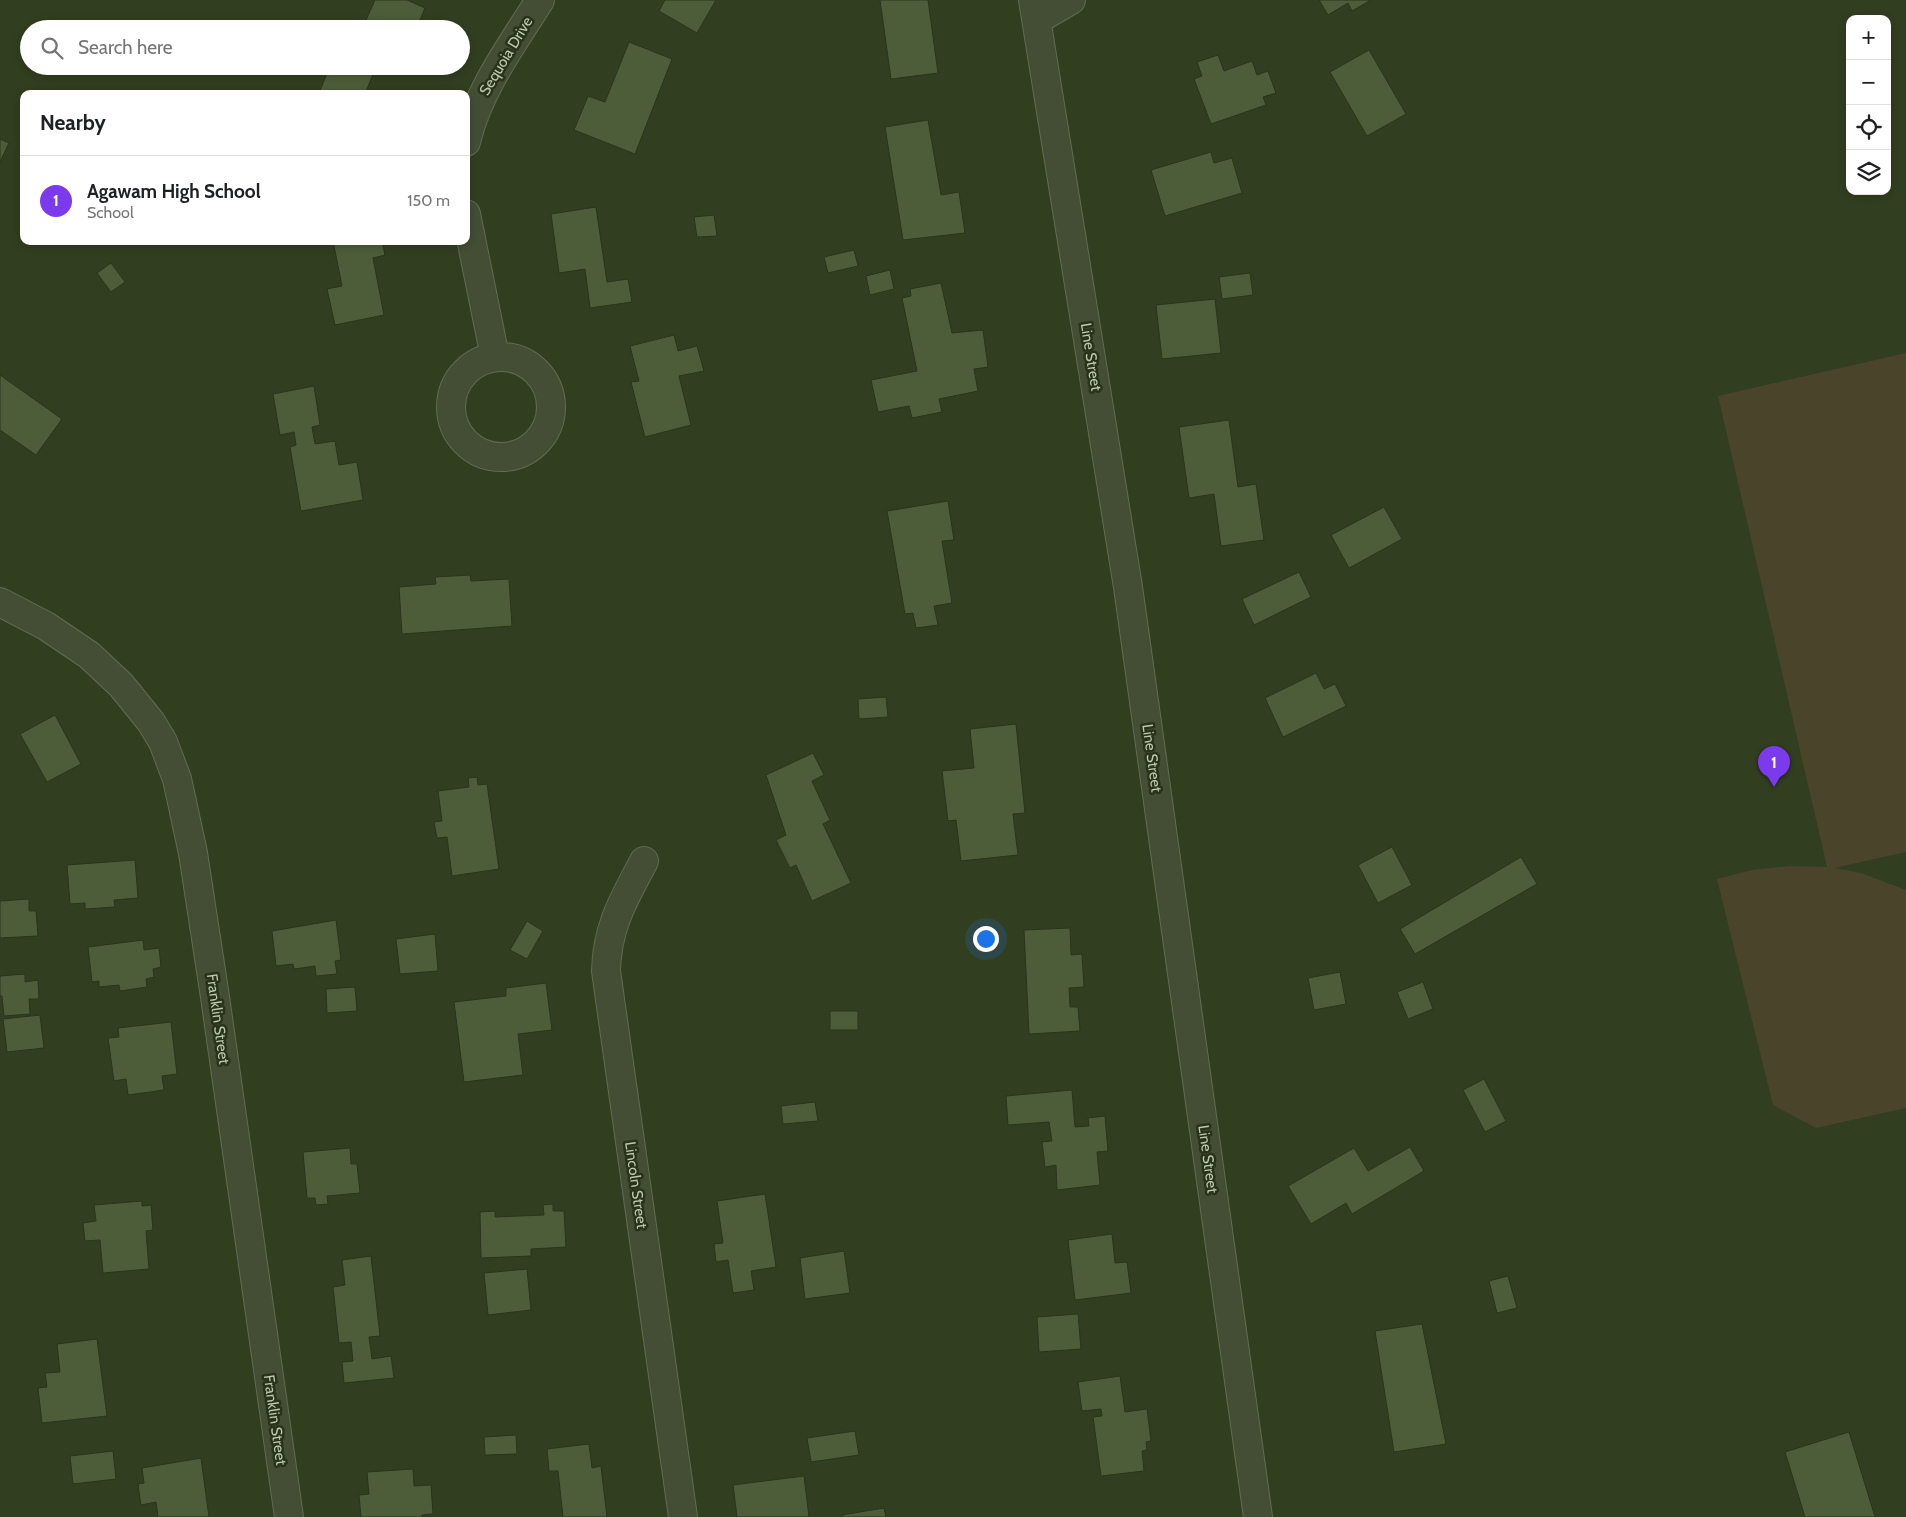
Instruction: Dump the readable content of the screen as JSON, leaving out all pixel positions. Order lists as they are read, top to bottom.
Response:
{
  "streets": {
    "street": [
      "Sequoia Drive",
      "Line Street",
      "Franklin Street",
      "Lincoln Street"
    ]
  },
  "page": {
    "map_buttons": ["+", "−"],
    "search": "Search here",
    "heading": "Nearby",
    "list": [
      {
        "mark": "1",
        "name": "Agawam High School",
        "note": "School",
        "value": "150 m"
      }
    ],
    "pins": "1"
  }
}
